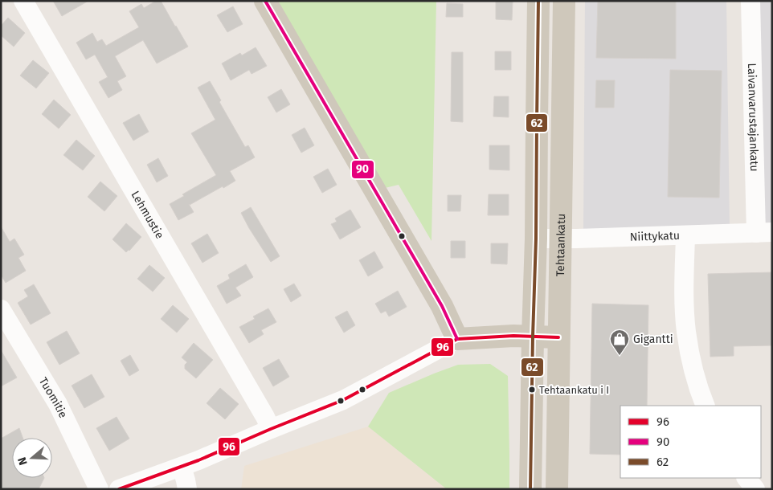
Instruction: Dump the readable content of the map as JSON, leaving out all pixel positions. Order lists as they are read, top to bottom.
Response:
{
  "streets": {
    "main road": ["Tehtaankatu"],
    "street": [
      "Laivanvarustajankatu",
      "Lehmustie",
      "Niittykatu",
      "Tuomitie"
    ]
  },
  "crossings": [
    ["Laivanvarustajankatu", "Niittykatu"],
    ["Niittykatu", "Tehtaankatu"]
  ],
  "places": {
    "shop": ["Gigantti"],
    "other": ["Tehtaankatu i I"]
  },
  "lines": ["transit line 90", "transit line 62", "transit line 96"],
  "legend": ["96", "90", "62"],
  "north": "left"
}
